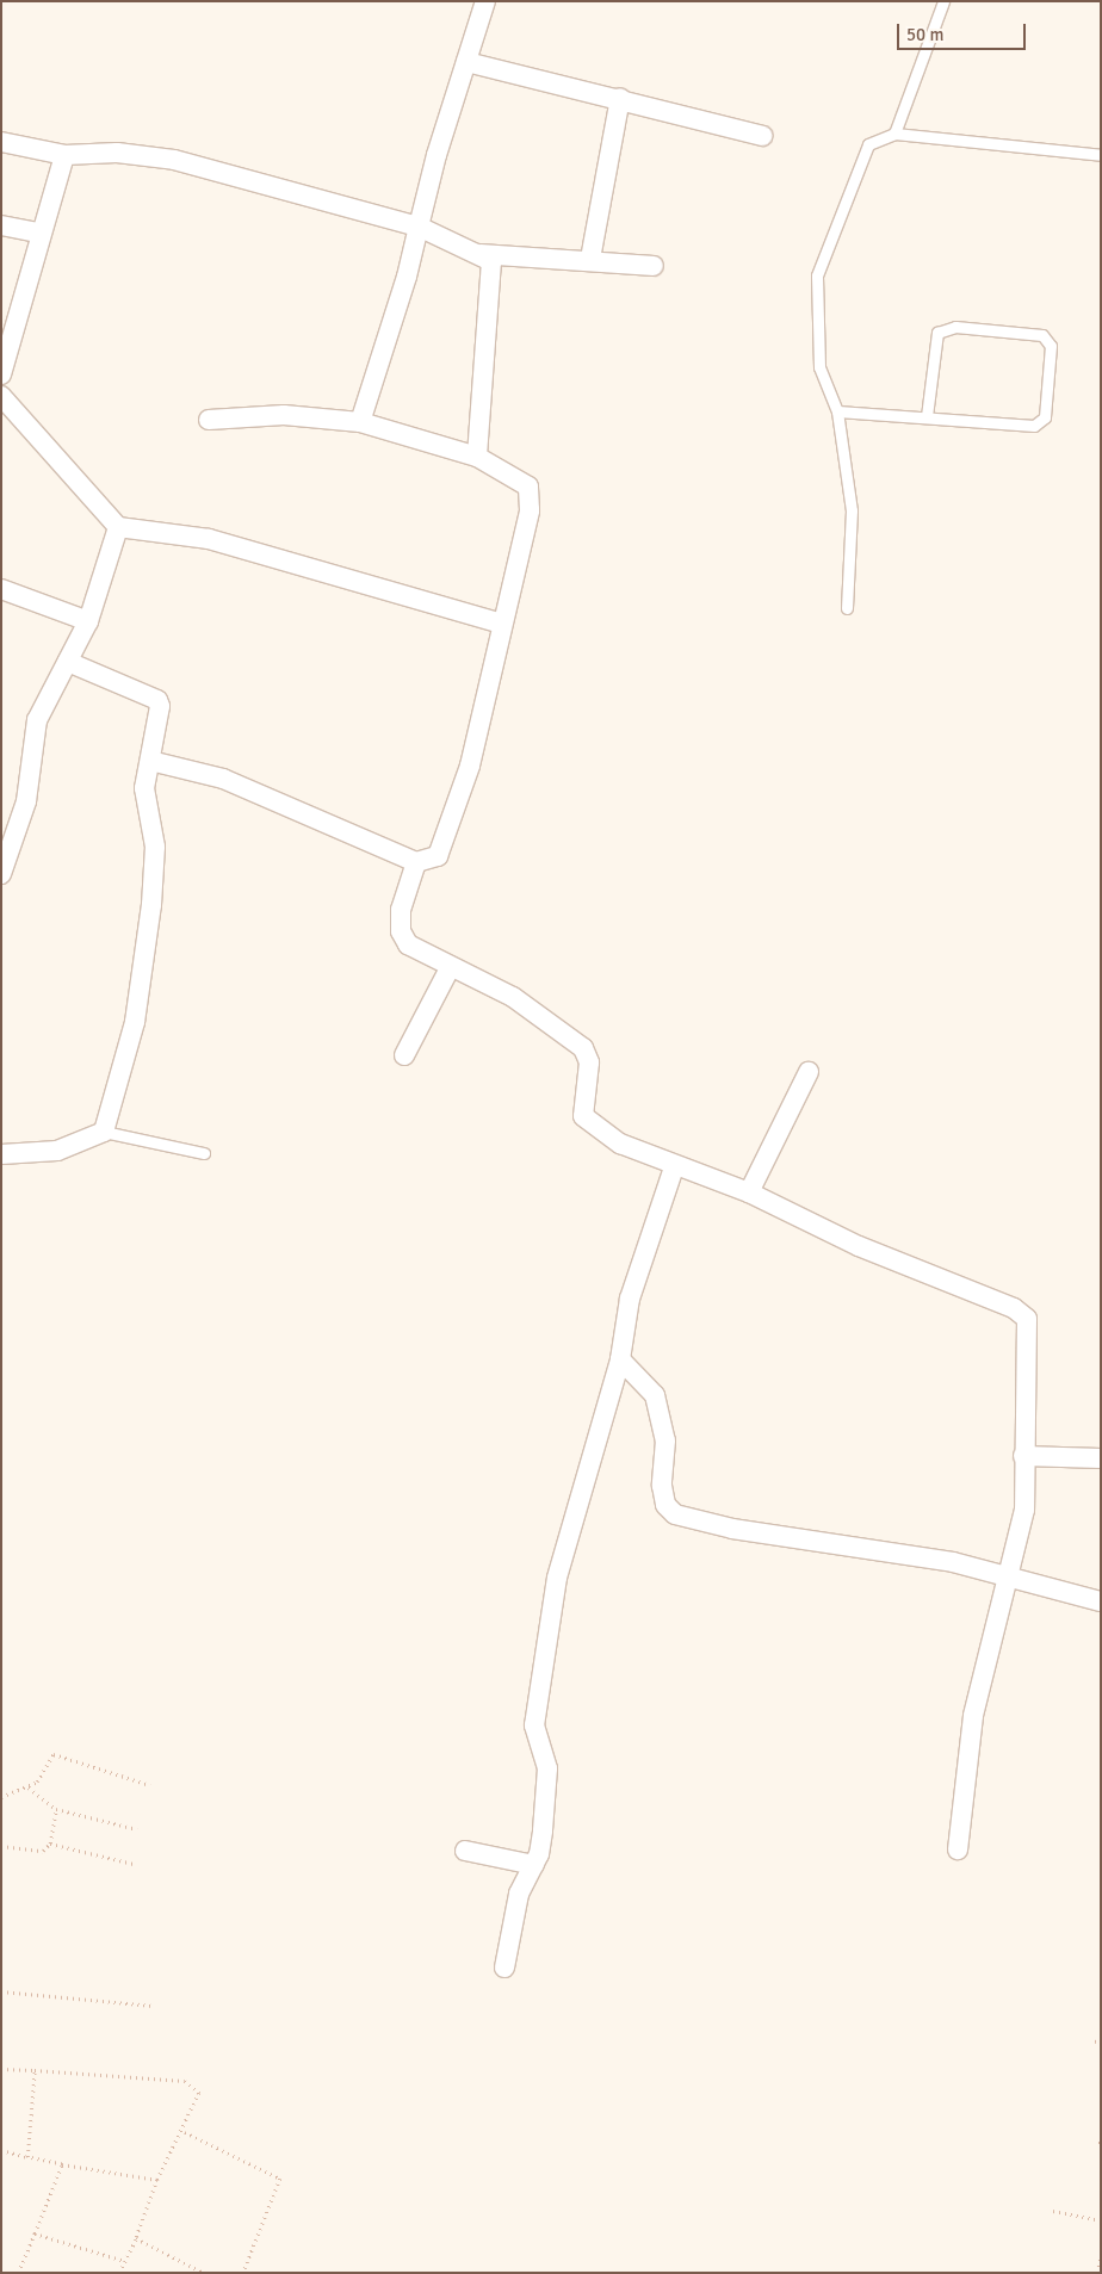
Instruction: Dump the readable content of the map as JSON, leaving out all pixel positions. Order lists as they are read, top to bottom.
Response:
{
  "scale_bar": "50 m"
}
